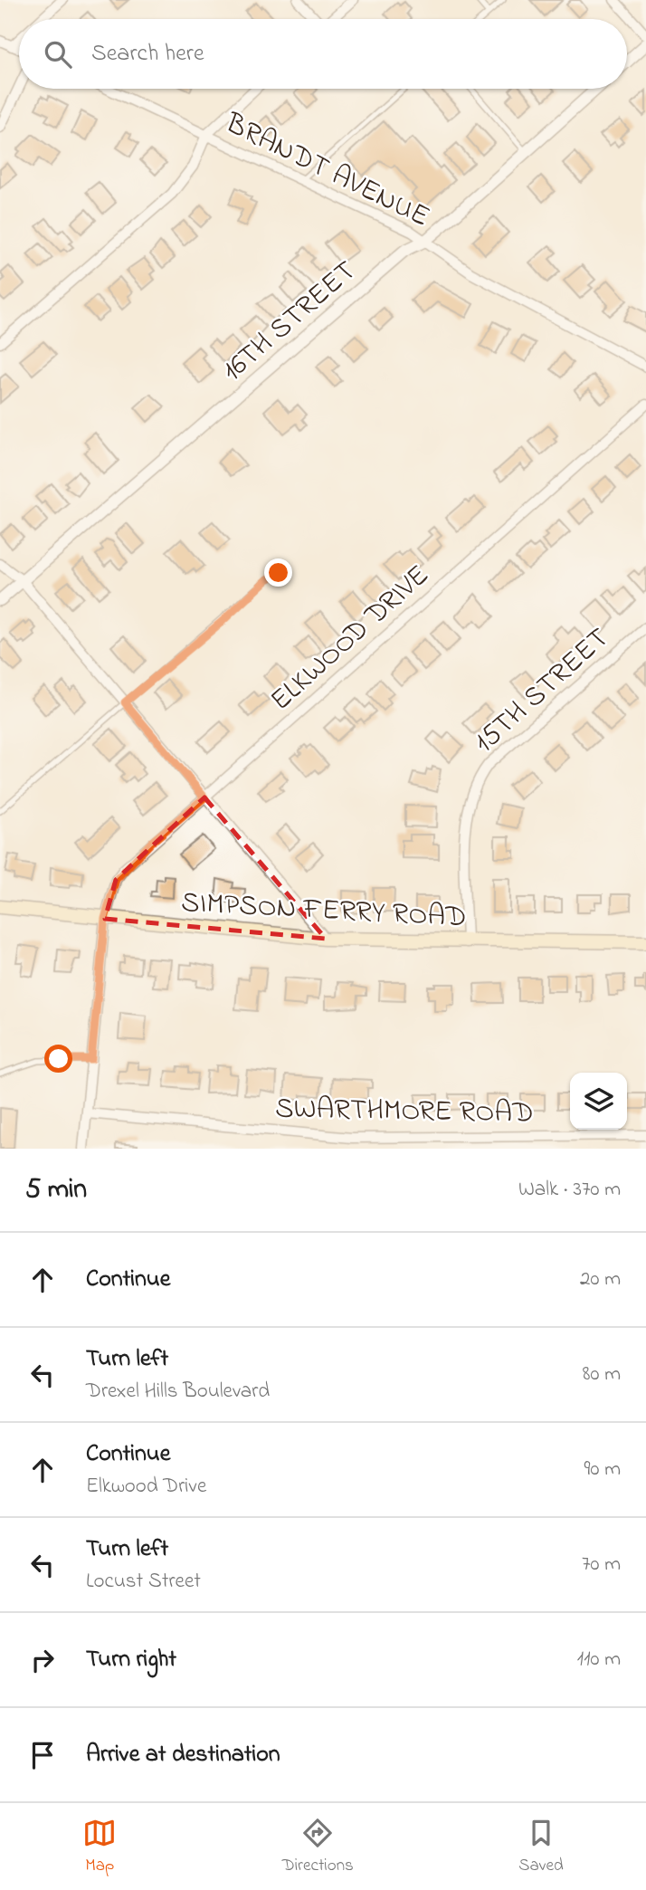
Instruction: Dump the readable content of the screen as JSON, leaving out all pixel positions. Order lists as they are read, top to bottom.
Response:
{
  "streets": {
    "main road": ["SIMPSON FERRY ROAD"],
    "street": [
      "BRANDT AVENUE",
      "16TH STREET",
      "ELKWOOD DRIVE",
      "15TH STREET",
      "SWARTHMORE ROAD"
    ]
  },
  "crossings": [
    ["BRANDT AVENUE", "16TH STREET"],
    ["ELKWOOD DRIVE", "SIMPSON FERRY ROAD"],
    ["ELKWOOD DRIVE", "SWARTHMORE ROAD"],
    ["15TH STREET", "SIMPSON FERRY ROAD"]
  ],
  "page": {
    "search": "Search here",
    "heading": ["5 min", "Walk · 370 m"],
    "list": [
      ["Continue", "20 m"],
      ["Turn left", "Drexel Hills Boulevard", "80 m"],
      ["Continue", "Elkwood Drive", "90 m"],
      ["Turn left", "Locust Street", "70 m"],
      ["Turn right", "110 m"],
      "Arrive at destination"
    ],
    "nav": ["Map", "Directions", "Saved"]
  }
}
